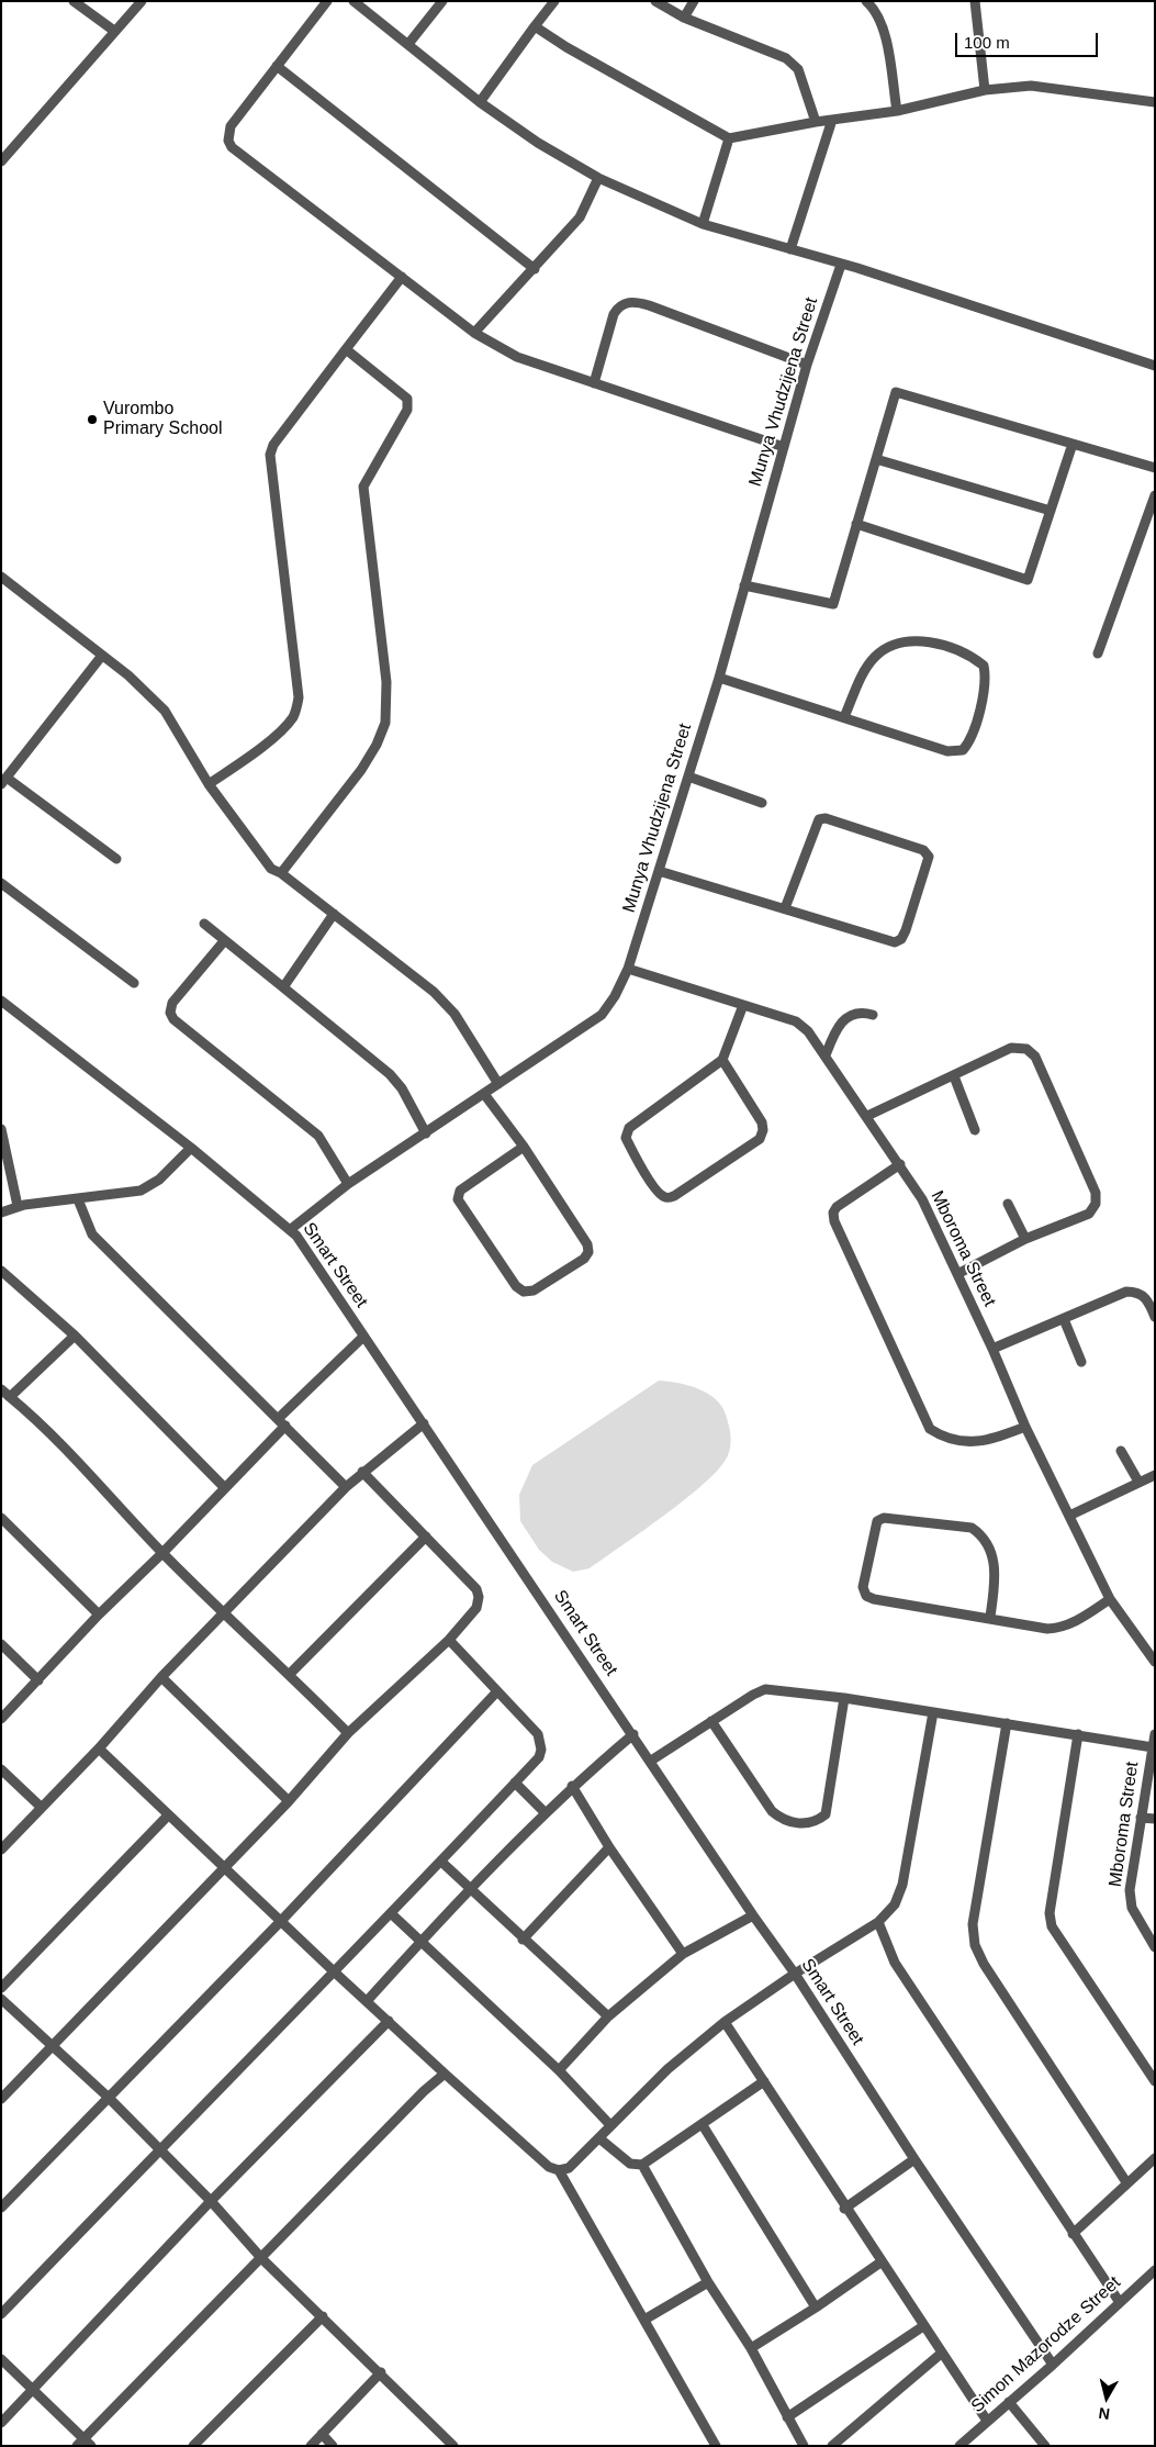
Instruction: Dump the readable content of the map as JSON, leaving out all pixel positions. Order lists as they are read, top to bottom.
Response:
{
  "streets": {
    "street": [
      "Munya Vhudzijena Street",
      "Mboroma Street",
      "Smart Street",
      "Simon Mazorodze Street"
    ]
  },
  "crossings": [
    ["Munya Vhudzijena Street", "Mboroma Street"],
    ["Munya Vhudzijena Street", "Smart Street"],
    ["Smart Street", "Simon Mazorodze Street"]
  ],
  "places": ["Vurombo Primary School"],
  "scale_bar": "100 m",
  "north": "bottom"
}
